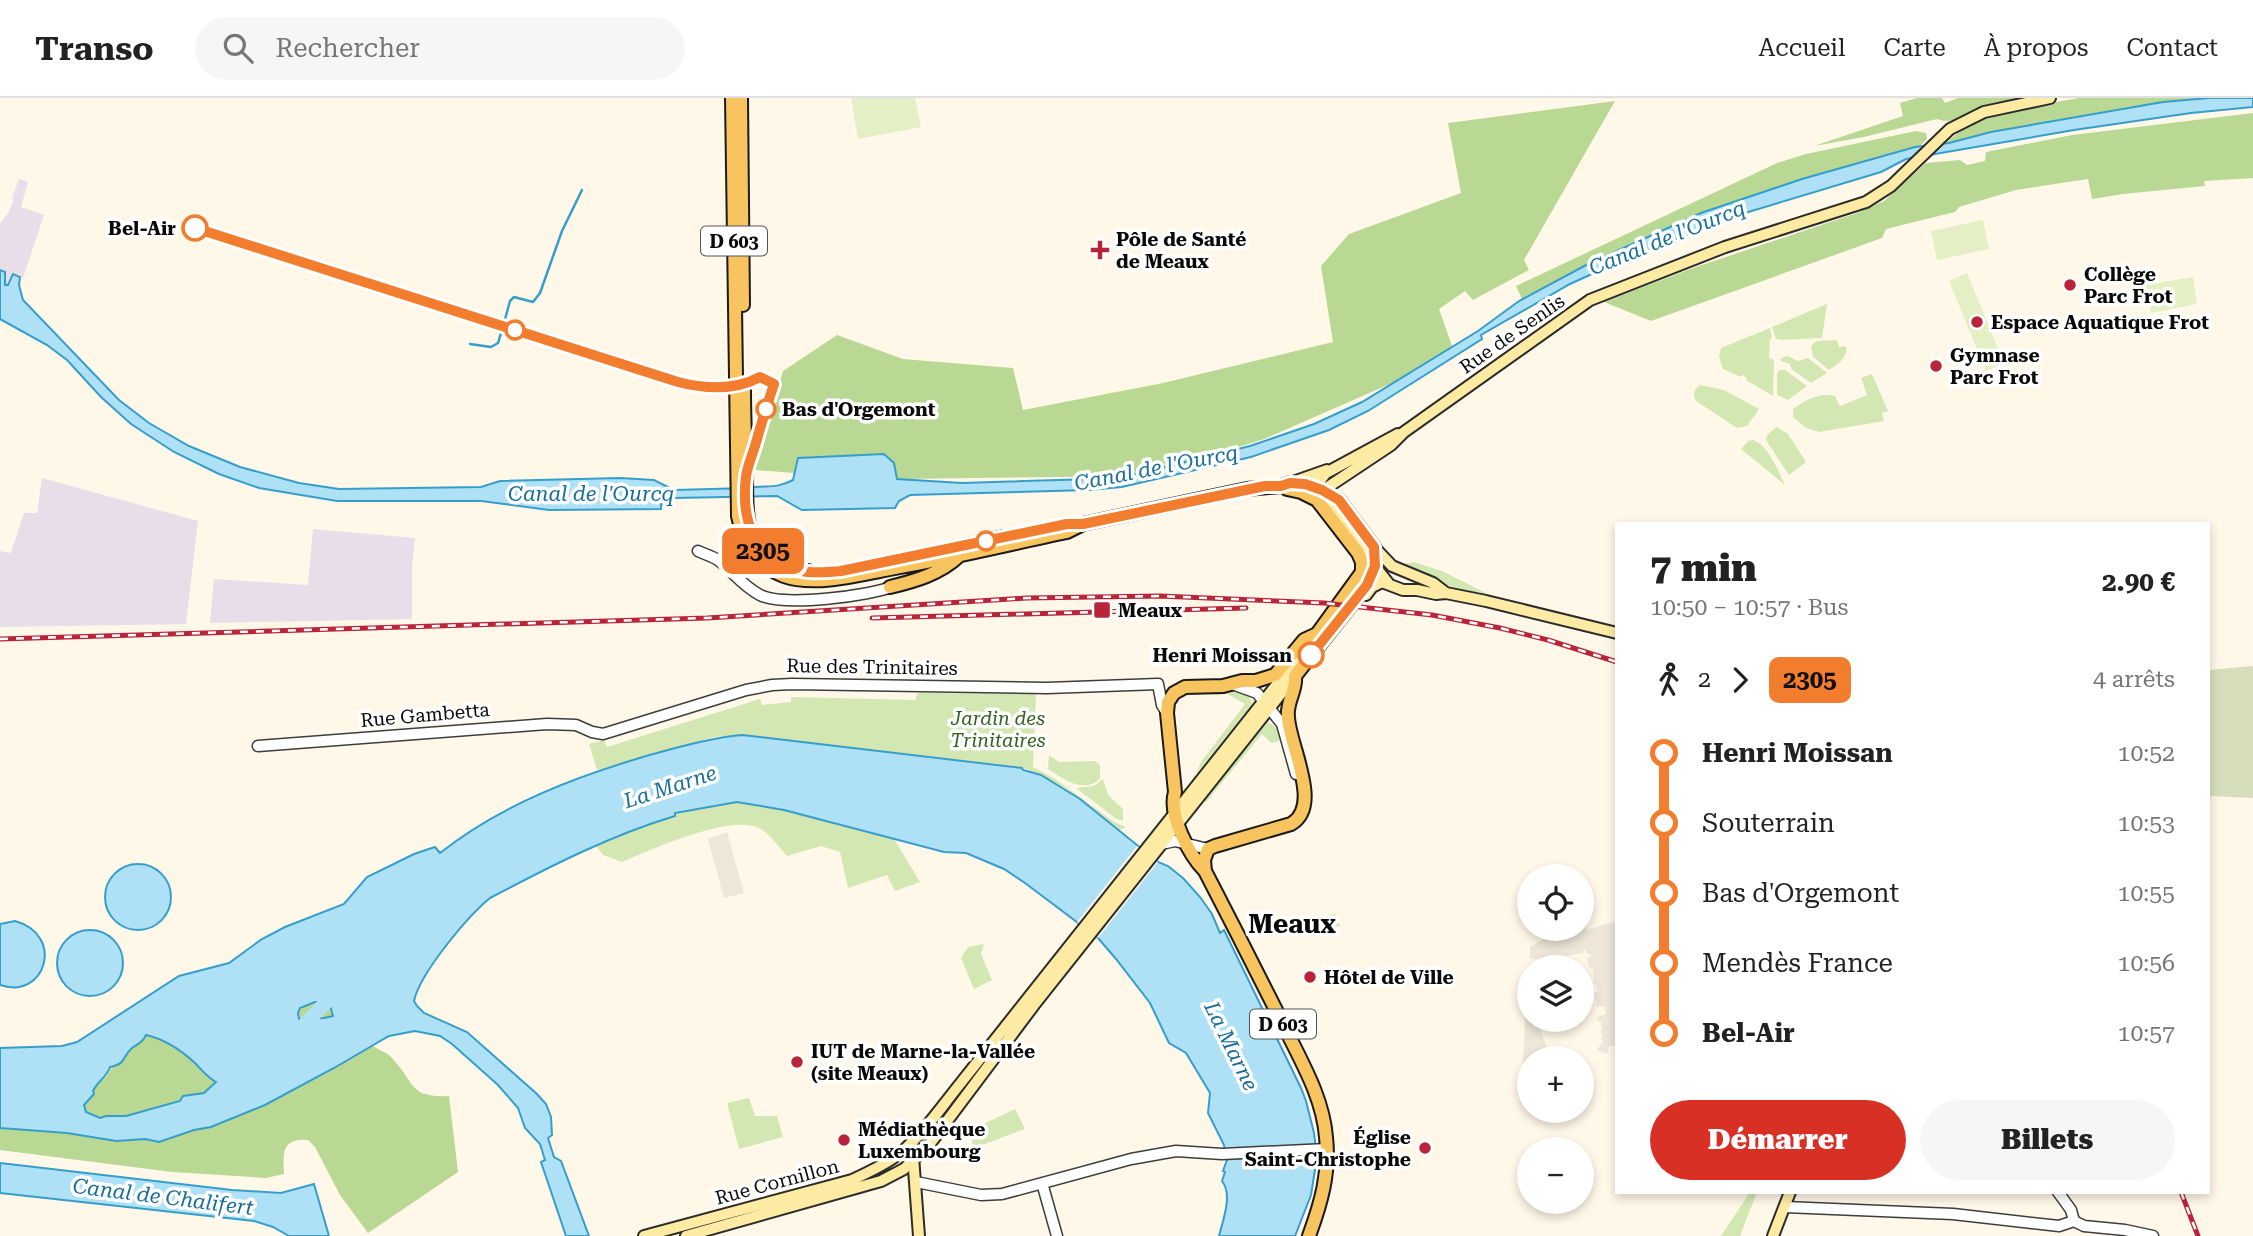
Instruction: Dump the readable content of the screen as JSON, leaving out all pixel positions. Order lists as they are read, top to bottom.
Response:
{
  "streets": {
    "main road": ["D 603", "Rue de Senlis", "Rue Cornillon"],
    "street": ["Rue des Trinitaires", "Rue Gambetta"]
  },
  "crossings": [
    ["D 603", "Rue de Senlis"],
    ["Rue des Trinitaires", "Rue Gambetta"]
  ],
  "districts": ["Meaux"],
  "water": ["Canal de l'Ourcq", "La Marne", "Canal de Chalifert"],
  "parks": ["Jardin des Trinitaires"],
  "places": {
    "other": [
      "Bel-Air",
      "Collège Parc Frot",
      "Espace Aquatique Frot",
      "Gymnase Parc Frot",
      "Bas d'Orgemont",
      "Henri Moissan",
      "Hôtel de Ville",
      "IUT de Marne-la-Vallée (site Meaux)",
      "Médiathèque Luxembourg",
      "Église Saint-Christophe"
    ],
    "health": ["Pôle de Santé de Meaux"],
    "transit": ["Meaux"]
  },
  "lines": ["bus line 2305"],
  "page": {
    "header": "Transo",
    "search": "Rechercher",
    "nav": [
      "Accueil",
      "Carte",
      "À propos",
      "Contact"
    ],
    "on_map": "2305",
    "heading": ["7 min", "10:50 – 10:57 · Bus", "2.90 €"],
    "legs": ["2", "2305", "4 arrêts"],
    "list": [
      {
        "name": "Henri Moissan",
        "value": "10:52"
      },
      {
        "name": "Souterrain",
        "value": "10:53"
      },
      {
        "name": "Bas d'Orgemont",
        "value": "10:55"
      },
      {
        "name": "Mendès France",
        "value": "10:56"
      },
      {
        "name": "Bel-Air",
        "value": "10:57"
      }
    ],
    "map_buttons": ["+", "−"],
    "buttons": ["Démarrer", "Billets"]
  }
}
